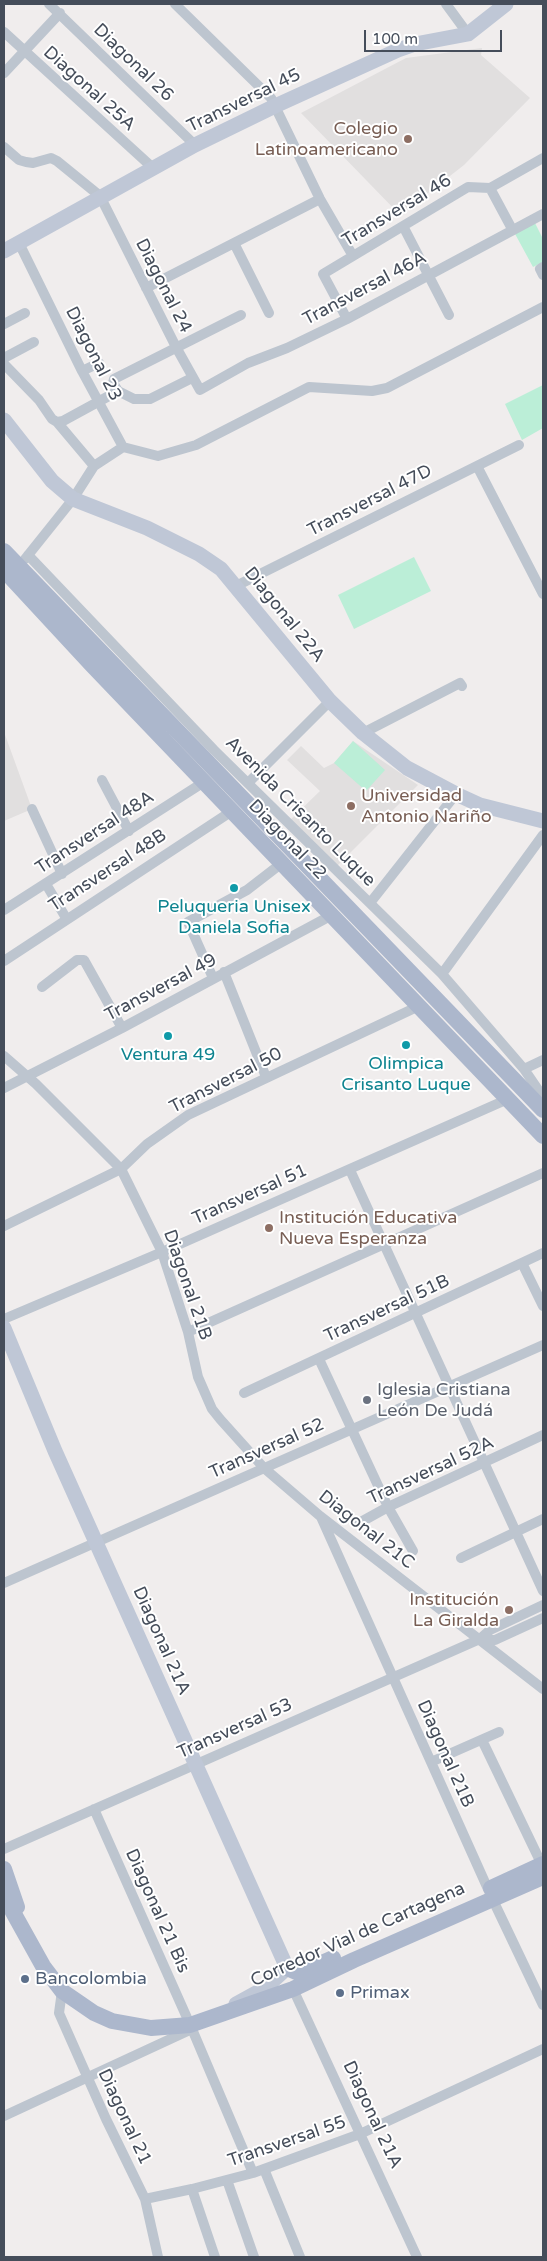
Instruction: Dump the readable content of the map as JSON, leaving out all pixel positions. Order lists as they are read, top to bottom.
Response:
{
  "streets": {
    "main road": ["Diagonal 22", "Corredor Vial de Cartagena"],
    "street": [
      "Diagonal 26",
      "Diagonal 25A",
      "Transversal 45",
      "Transversal 46",
      "Diagonal 24",
      "Transversal 46A",
      "Diagonal 23",
      "Transversal 47D",
      "Diagonal 22A",
      "Avenida Crisanto Luque",
      "Transversal 48A",
      "Transversal 48B",
      "Transversal 49",
      "Transversal 50",
      "Transversal 51",
      "Diagonal 21B",
      "Transversal 51B",
      "Transversal 52",
      "Transversal 52A",
      "Diagonal 21C",
      "Diagonal 21A",
      "Transversal 53",
      "Diagonal 21 Bis",
      "Diagonal 21",
      "Transversal 55"
    ]
  },
  "crossings": [
    ["Diagonal 26", "Transversal 45"],
    ["Diagonal 25A", "Transversal 45"],
    ["Transversal 45", "Diagonal 24"],
    ["Transversal 45", "Diagonal 23"],
    ["Transversal 46", "Transversal 46A"],
    ["Diagonal 24", "Transversal 46A"],
    ["Transversal 47D", "Diagonal 22A"],
    ["Avenida Crisanto Luque", "Diagonal 22"],
    ["Transversal 48A", "Diagonal 22"],
    ["Diagonal 22", "Transversal 48B"],
    ["Diagonal 22", "Transversal 49"],
    ["Diagonal 22", "Transversal 50"],
    ["Diagonal 22", "Transversal 51"],
    ["Transversal 49", "Diagonal 21B"],
    ["Transversal 50", "Diagonal 21B"],
    ["Transversal 51", "Diagonal 21B"],
    ["Diagonal 21B", "Transversal 52"],
    ["Diagonal 21B", "Diagonal 21C"],
    ["Diagonal 21B", "Transversal 53"],
    ["Diagonal 21B", "Corredor Vial de Cartagena"],
    ["Transversal 51B", "Diagonal 21C"],
    ["Transversal 52", "Diagonal 21C"],
    ["Transversal 52", "Diagonal 21A"],
    ["Transversal 52A", "Diagonal 21C"],
    ["Diagonal 21C", "Transversal 53"],
    ["Diagonal 21A", "Transversal 53"],
    ["Diagonal 21A", "Corredor Vial de Cartagena"],
    ["Diagonal 21A", "Transversal 55"],
    ["Transversal 53", "Diagonal 21 Bis"],
    ["Diagonal 21 Bis", "Corredor Vial de Cartagena"],
    ["Diagonal 21 Bis", "Transversal 55"],
    ["Corredor Vial de Cartagena", "Diagonal 21"],
    ["Diagonal 21", "Transversal 55"]
  ],
  "places": [
    "Colegio Latinoamericano",
    "Universidad Antonio Nariño",
    "Peluqueria Unisex Daniela Sofia",
    "Ventura 49",
    "Olimpica Crisanto Luque",
    "Institución Educativa Nueva Esperanza",
    "Iglesia Cristiana León De Judá",
    "Institución La Giralda",
    "Bancolombia",
    "Primax"
  ],
  "scale_bar": "100 m"
}
